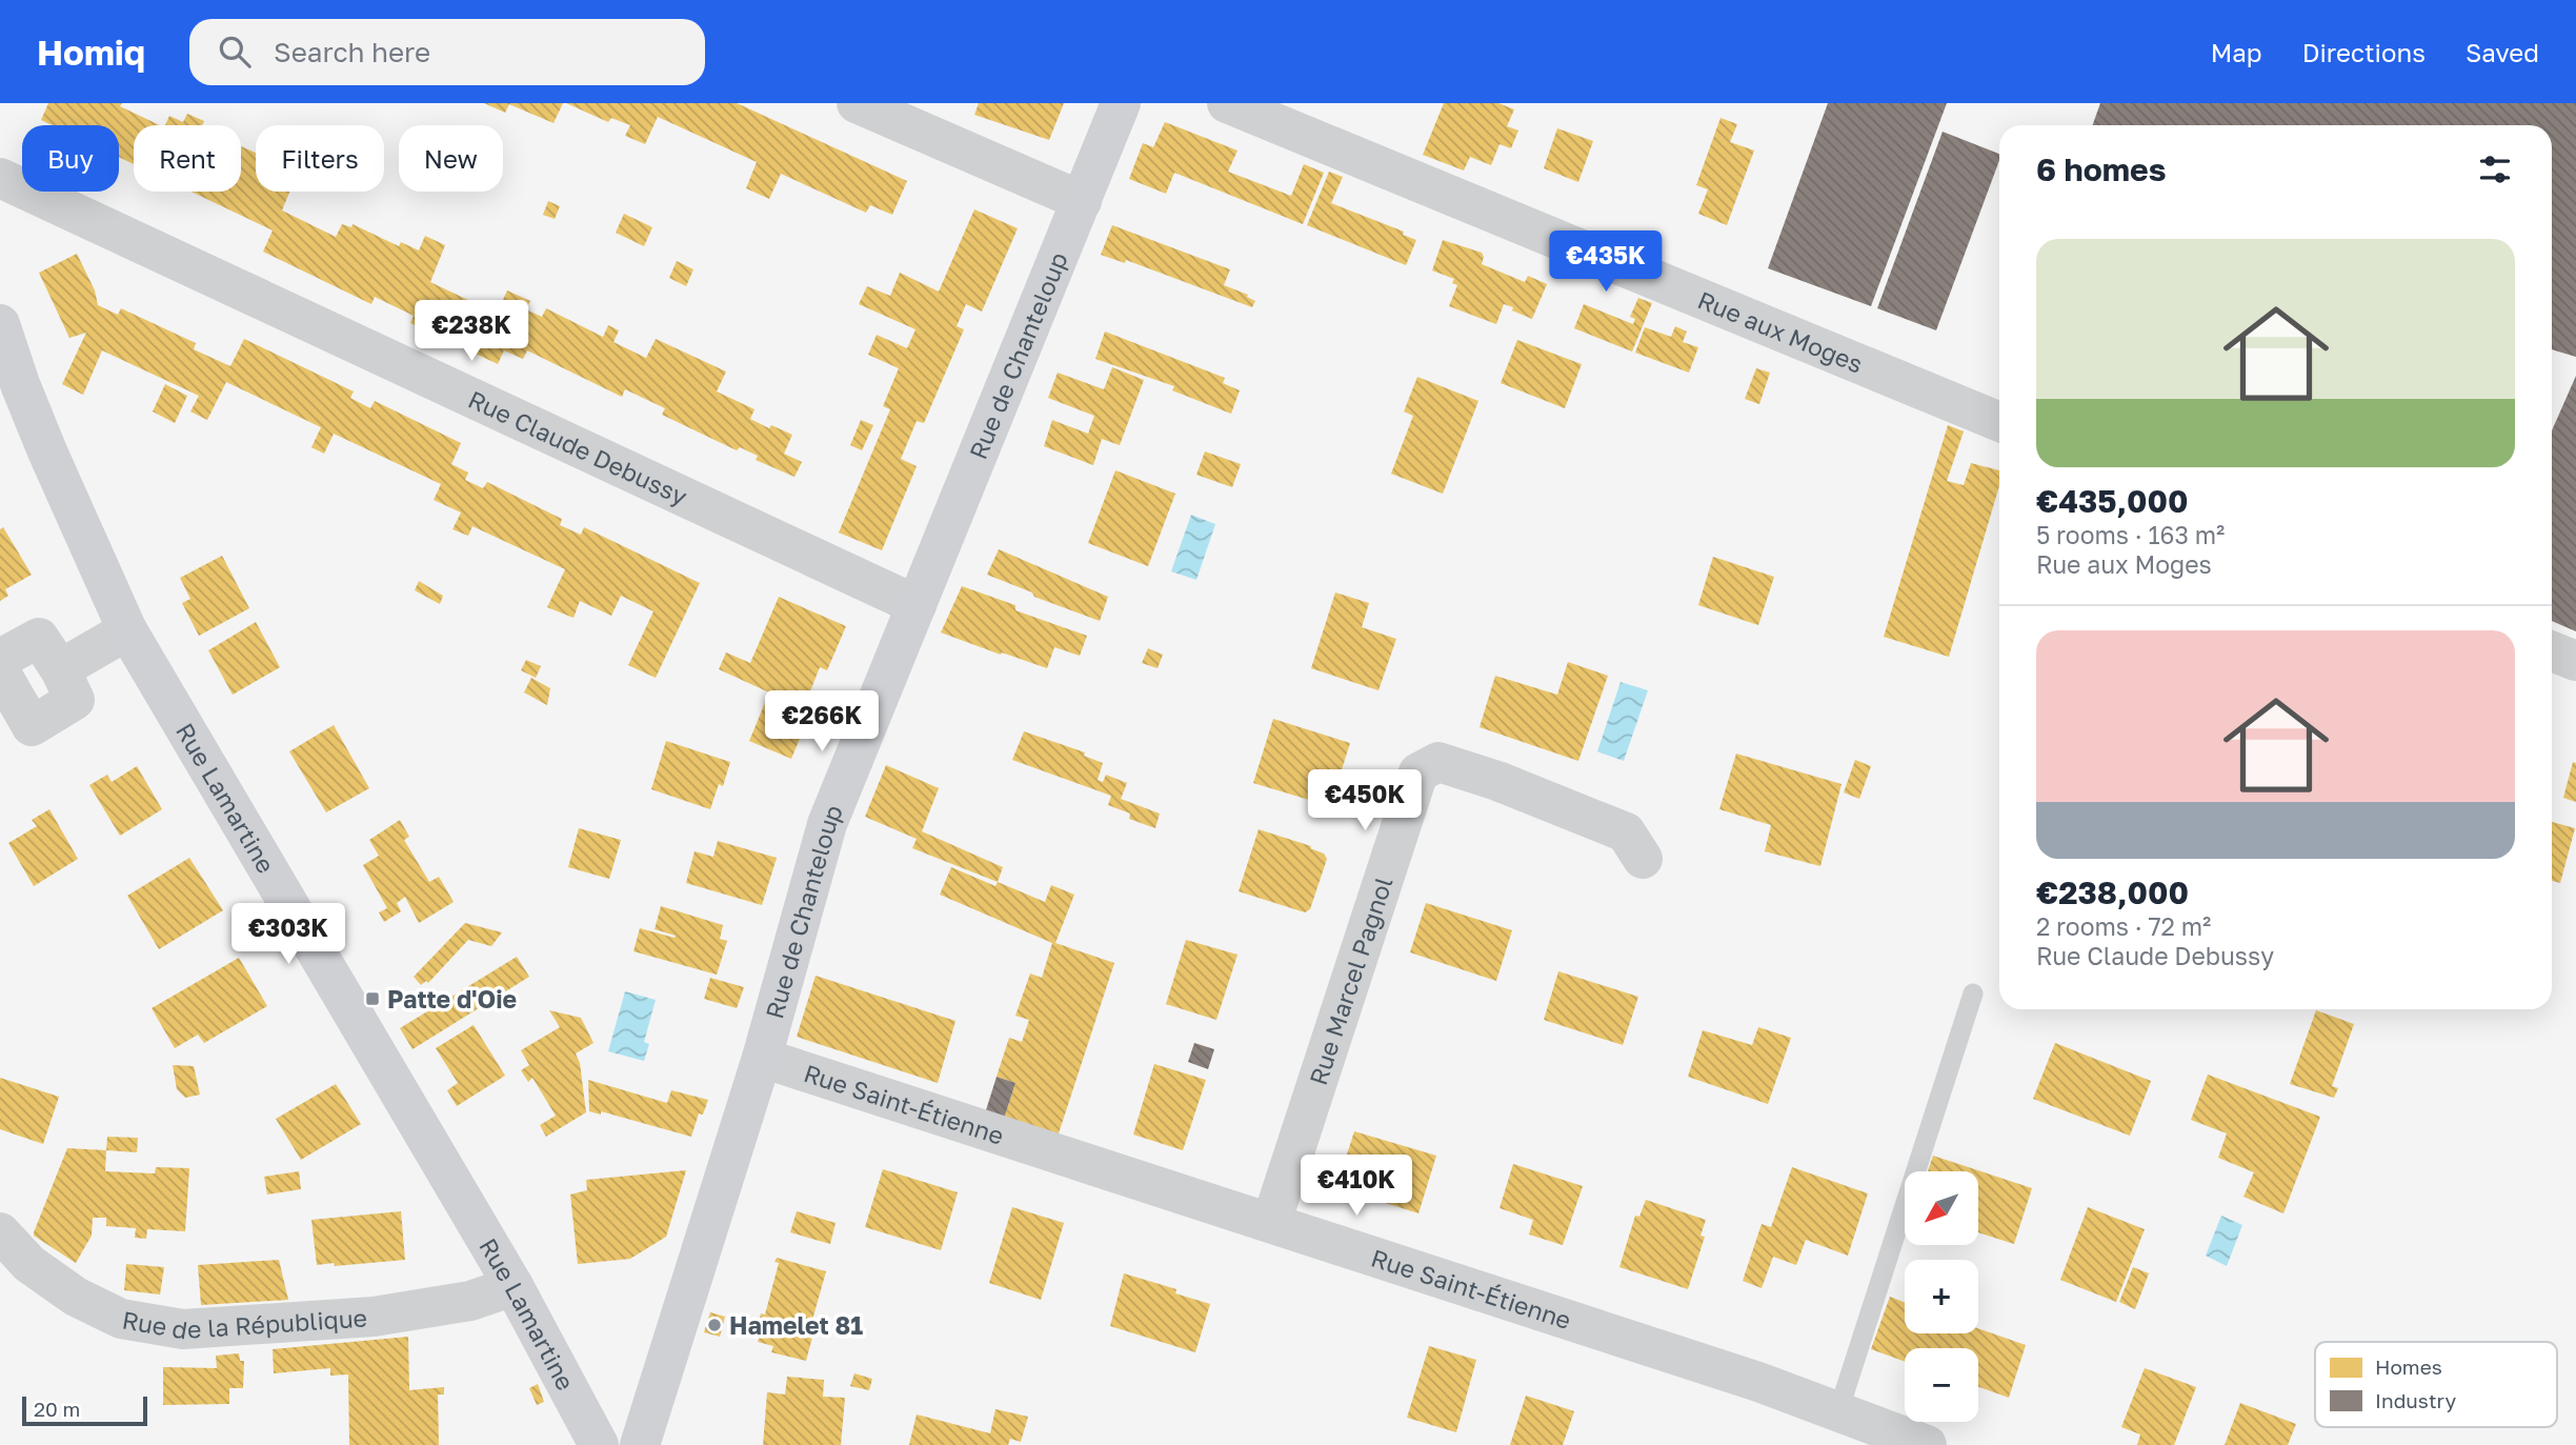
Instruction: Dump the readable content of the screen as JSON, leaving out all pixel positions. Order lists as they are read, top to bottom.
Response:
{
  "streets": {
    "street": [
      "Rue aux Moges",
      "Rue de Chanteloup",
      "Rue Claude Debussy",
      "Rue Lamartine",
      "Rue Marcel Pagnol",
      "Rue Saint-Étienne",
      "Rue de la République"
    ]
  },
  "crossings": [
    ["Rue de Chanteloup", "Rue Claude Debussy"],
    ["Rue de Chanteloup", "Rue Saint-Étienne"],
    ["Rue Lamartine", "Rue de la République"],
    ["Rue Marcel Pagnol", "Rue Saint-Étienne"]
  ],
  "places": {
    "transit": ["Patte d'Oie"],
    "other": ["Hamelet 81"]
  },
  "legend": ["Homes", "Industry"],
  "scale_bar": "20 m",
  "north": "bottom left",
  "page": {
    "header": "Homiq",
    "search": "Search here",
    "nav": ["Map", "Directions", "Saved"],
    "chip": [
      "Buy",
      "Rent",
      "Filters",
      "New"
    ],
    "heading": "6 homes",
    "list": [
      {
        "name": "€435,000",
        "note": "5 rooms · 163 m² · Rue aux Moges"
      },
      {
        "name": "€238,000",
        "note": "2 rooms · 72 m² · Rue Claude Debussy"
      }
    ],
    "price": [
      "€435K",
      "€238K",
      "€266K",
      "€450K",
      "€303K",
      "€410K"
    ],
    "map_buttons": ["+", "−"],
    "scale": "20 m"
  }
}
